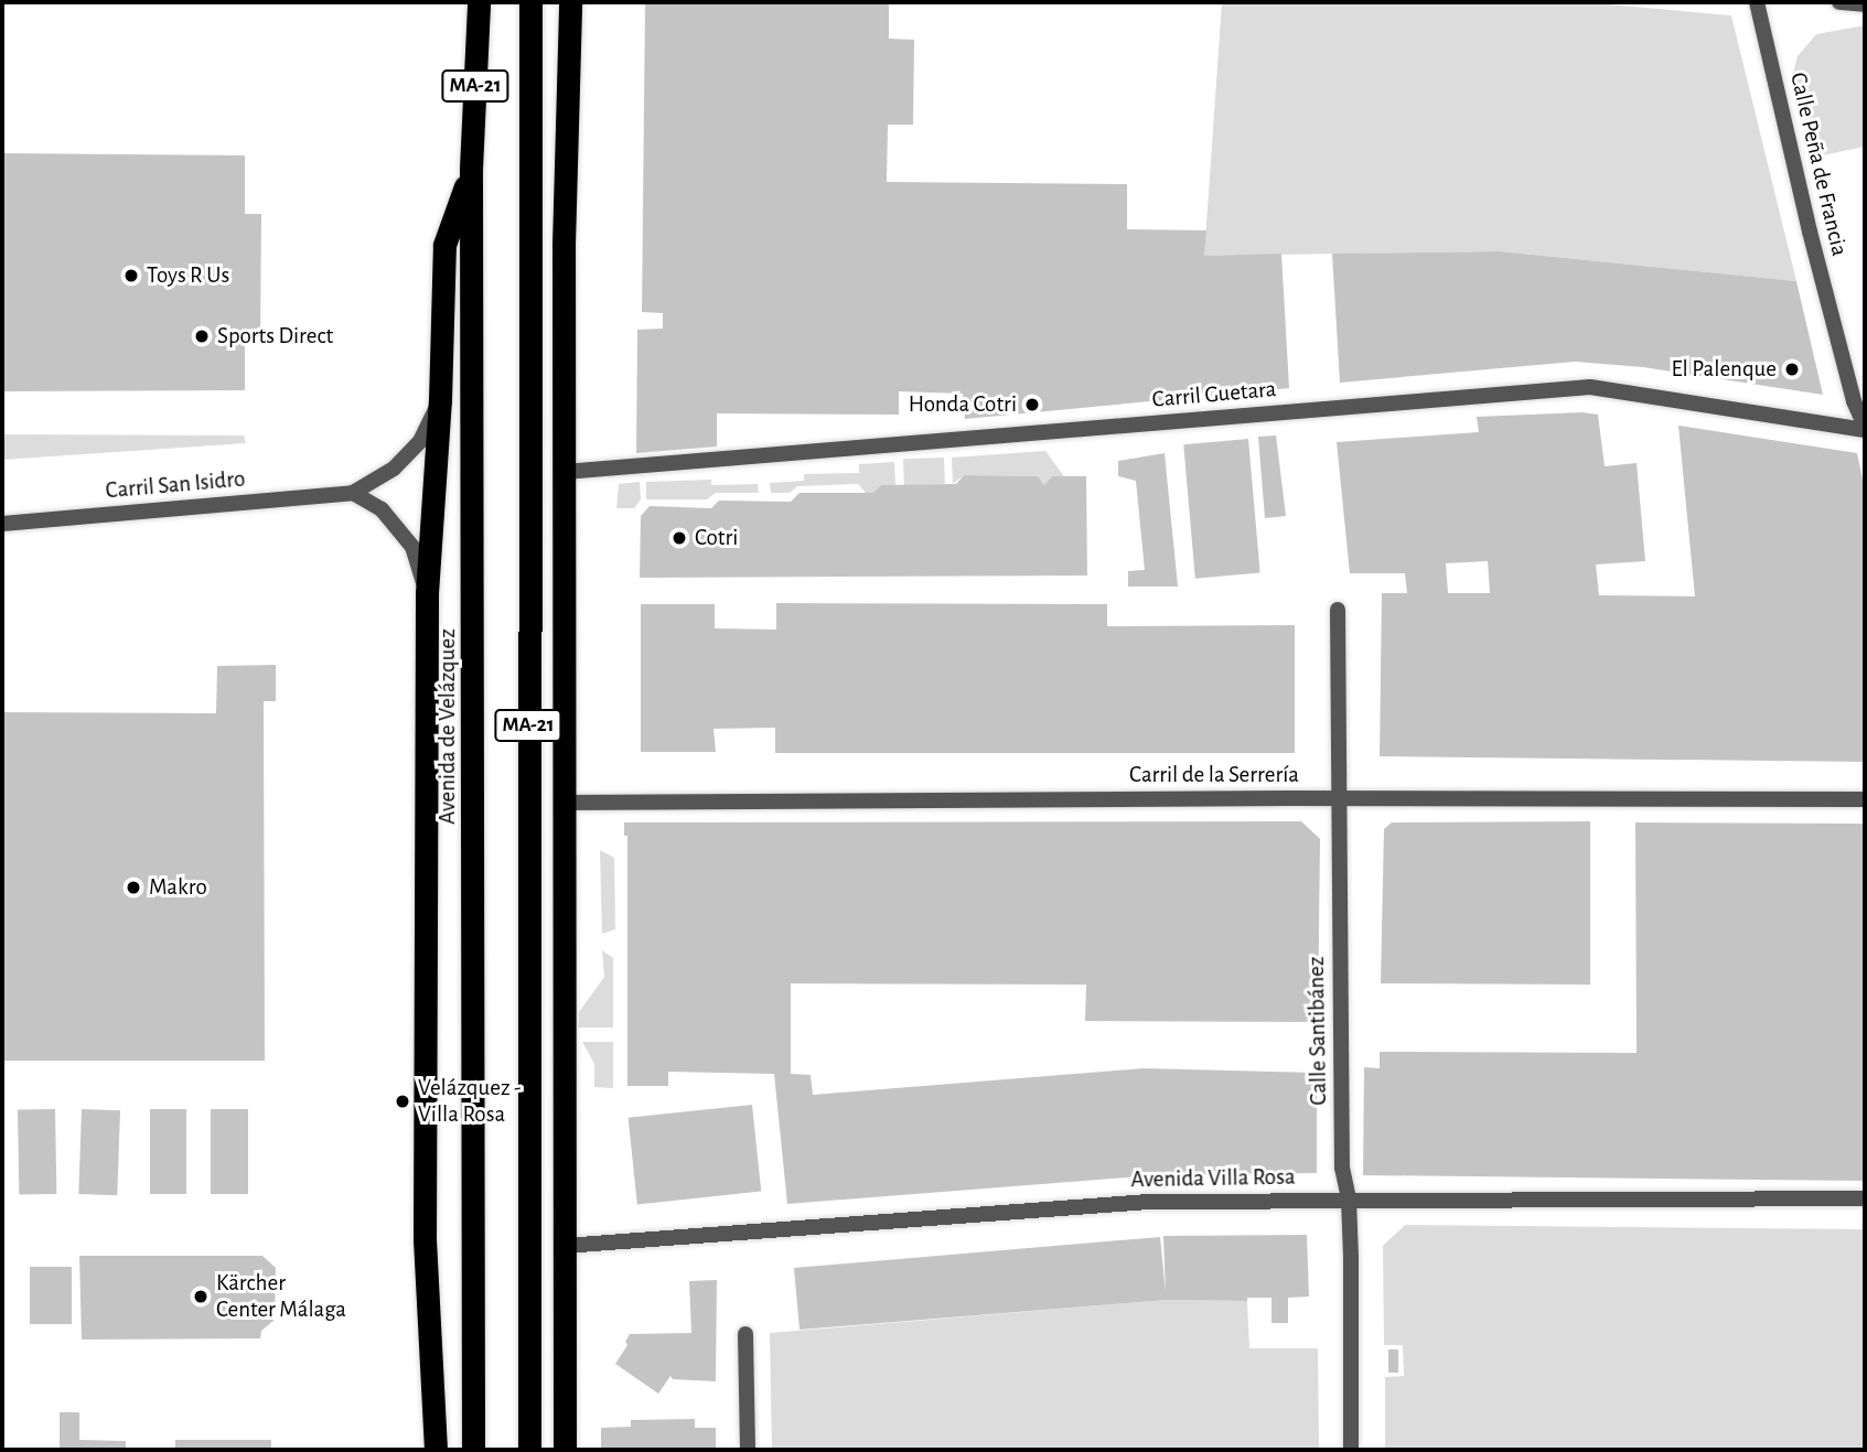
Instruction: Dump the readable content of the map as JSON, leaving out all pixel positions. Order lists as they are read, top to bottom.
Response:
{
  "streets": {
    "highway": ["MA-21", "Avenida de Velázquez"],
    "street": [
      "Calle Peña de Francia",
      "Carril Guetara",
      "Carril San Isidro",
      "Carril de la Serrería",
      "Calle Santibánez",
      "Avenida Villa Rosa"
    ]
  },
  "crossings": [
    ["Calle Peña de Francia", "Carril Guetara"],
    ["Carril de la Serrería", "Calle Santibánez"],
    ["Calle Santibánez", "Avenida Villa Rosa"]
  ],
  "places": [
    "Toys R Us",
    "Sports Direct",
    "El Palenque",
    "Honda Cotri",
    "Cotri",
    "Makro",
    "Velázquez - Villa Rosa",
    "Kärcher Center Málaga"
  ]
}
